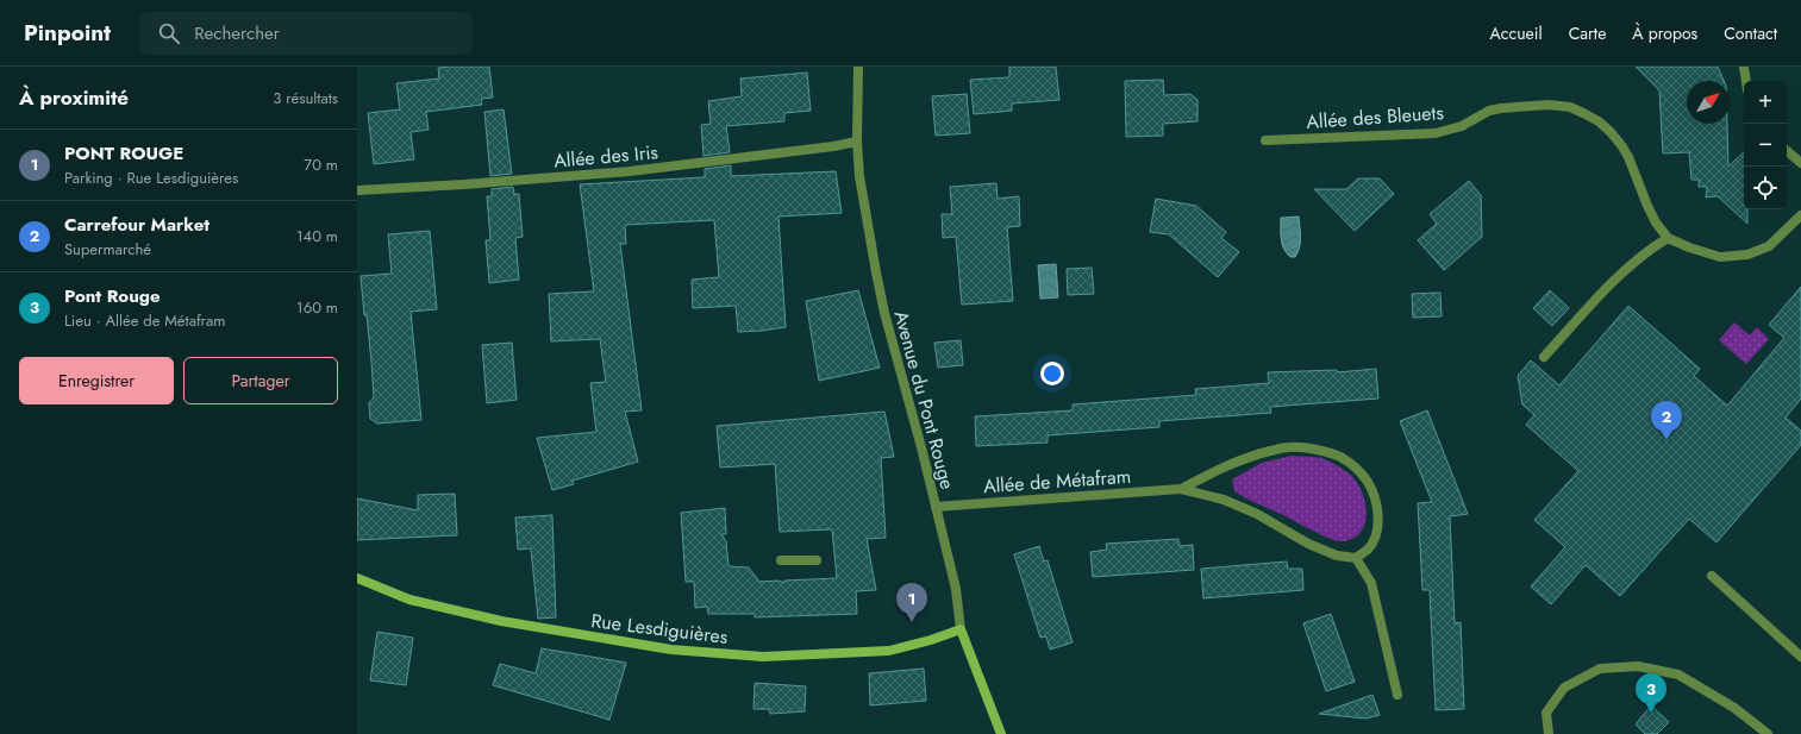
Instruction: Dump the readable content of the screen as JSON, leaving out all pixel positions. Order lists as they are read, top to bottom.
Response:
{
  "streets": {
    "street": [
      "Allée des Bleuets",
      "Allée des Iris",
      "Avenue du Pont Rouge",
      "Allée de Métafram",
      "Rue Lesdiguières"
    ]
  },
  "crossings": [
    ["Allée des Iris", "Avenue du Pont Rouge"],
    ["Avenue du Pont Rouge", "Allée de Métafram"],
    ["Avenue du Pont Rouge", "Rue Lesdiguières"]
  ],
  "north": "top right",
  "page": {
    "header": "Pinpoint",
    "search": "Rechercher",
    "nav": [
      "Accueil",
      "Carte",
      "À propos",
      "Contact"
    ],
    "heading": ["À proximité", "3 résultats"],
    "map_buttons": ["+", "−"],
    "list": [
      {
        "mark": "1",
        "name": "PONT ROUGE",
        "note": "Parking · Rue Lesdiguières",
        "value": "70 m"
      },
      {
        "mark": "2",
        "name": "Carrefour Market",
        "note": "Supermarché",
        "value": "140 m"
      },
      {
        "mark": "3",
        "name": "Pont Rouge",
        "note": "Lieu · Allée de Métafram",
        "value": "160 m"
      }
    ],
    "buttons": ["Enregistrer", "Partager"],
    "pins": ["2", "1", "3"]
  }
}
